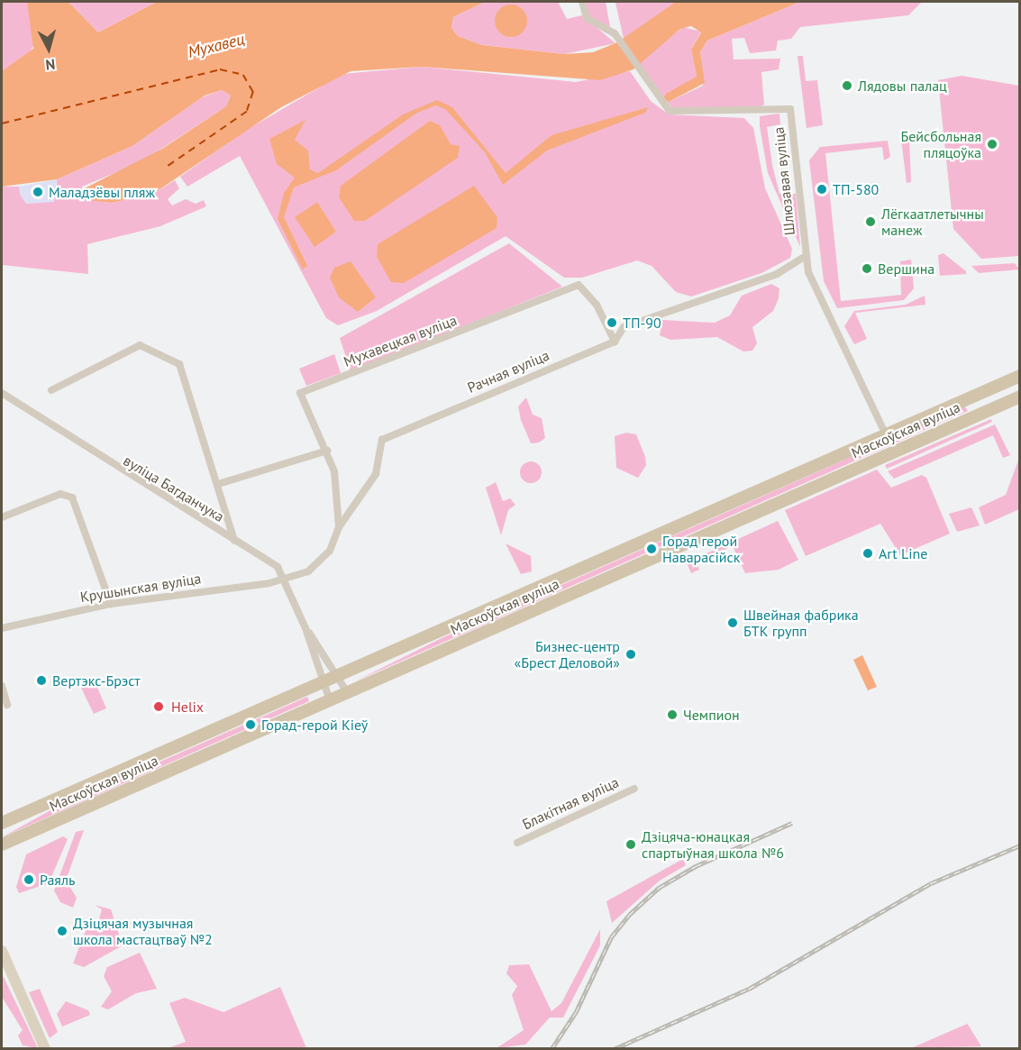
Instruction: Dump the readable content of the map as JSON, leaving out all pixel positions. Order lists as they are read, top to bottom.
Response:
{
  "streets": {
    "main road": ["Маскоўская вуліца"],
    "street": [
      "Шлюзавая вуліца",
      "Мухавецкая вуліца",
      "Рачная вуліца",
      "вуліца Багданчука",
      "Крушынская вуліца",
      "Блакітная вуліца"
    ]
  },
  "crossings": [
    ["Шлюзавая вуліца", "Рачная вуліца"],
    ["Шлюзавая вуліца", "Маскоўская вуліца"],
    ["Мухавецкая вуліца", "Рачная вуліца"],
    ["Рачная вуліца", "вуліца Багданчука"],
    ["Рачная вуліца", "Крушынская вуліца"],
    ["Маскоўская вуліца", "вуліца Багданчука"],
    ["вуліца Багданчука", "Крушынская вуліца"]
  ],
  "water": ["Мухавец"],
  "places": [
    "Лядовы палац",
    "Бейсбольная пляцоўка",
    "ТП-580",
    "Маладзёвы пляж",
    "Лёгкаатлетычны манеж",
    "Вершина",
    "ТП-90",
    "Горад герой Наварасійск",
    "Art Line",
    "Швейная фабрика БТК групп",
    "Бизнес-центр «Брест Деловой»",
    "Вертэкс-Брэст",
    "Helix",
    "Чемпион",
    "Горад-герой Кіеў",
    "Дзіцяча-юнацкая спартыўная школа №6",
    "Раяль",
    "Дзіцячая музычная школа мастацтваў №2"
  ],
  "north": "bottom"
}
